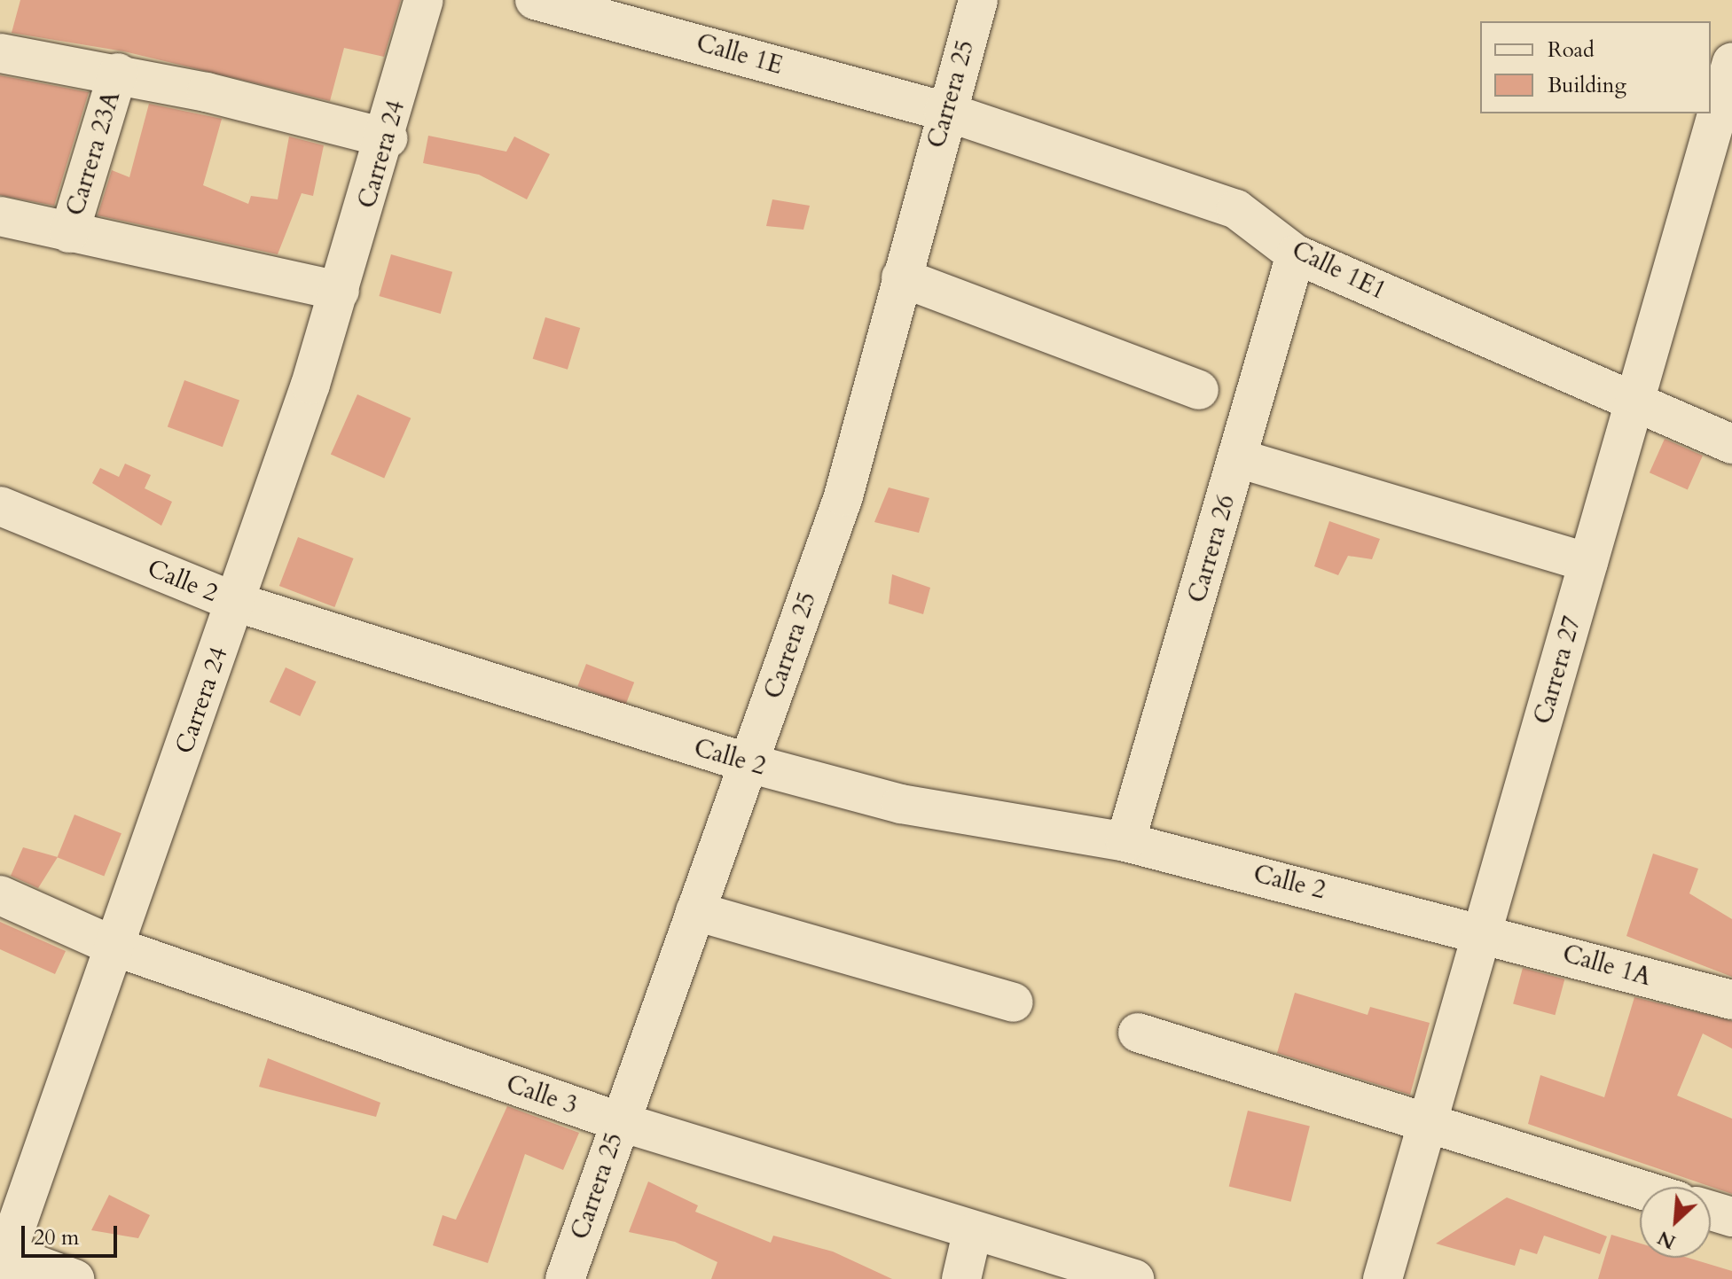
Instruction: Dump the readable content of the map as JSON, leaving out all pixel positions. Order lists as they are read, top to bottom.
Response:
{
  "streets": {
    "street": [
      "Calle 1E",
      "Carrera 25",
      "Carrera 23A",
      "Carrera 24",
      "Calle 1E1",
      "Carrera 26",
      "Calle 2",
      "Carrera 27",
      "Calle 1A",
      "Calle 3"
    ]
  },
  "crossings": [
    ["Calle 1E", "Carrera 25"],
    ["Calle 1E", "Calle 1E1"],
    ["Carrera 25", "Calle 1E1"],
    ["Carrera 25", "Calle 2"],
    ["Carrera 25", "Calle 3"],
    ["Carrera 24", "Calle 2"],
    ["Carrera 24", "Calle 3"],
    ["Calle 1E1", "Carrera 26"],
    ["Calle 1E1", "Carrera 27"],
    ["Carrera 26", "Calle 2"],
    ["Calle 2", "Carrera 27"],
    ["Calle 2", "Calle 1A"],
    ["Carrera 27", "Calle 1A"]
  ],
  "legend": ["Road", "Building"],
  "scale_bar": "20 m",
  "north": "bottom left"
}
